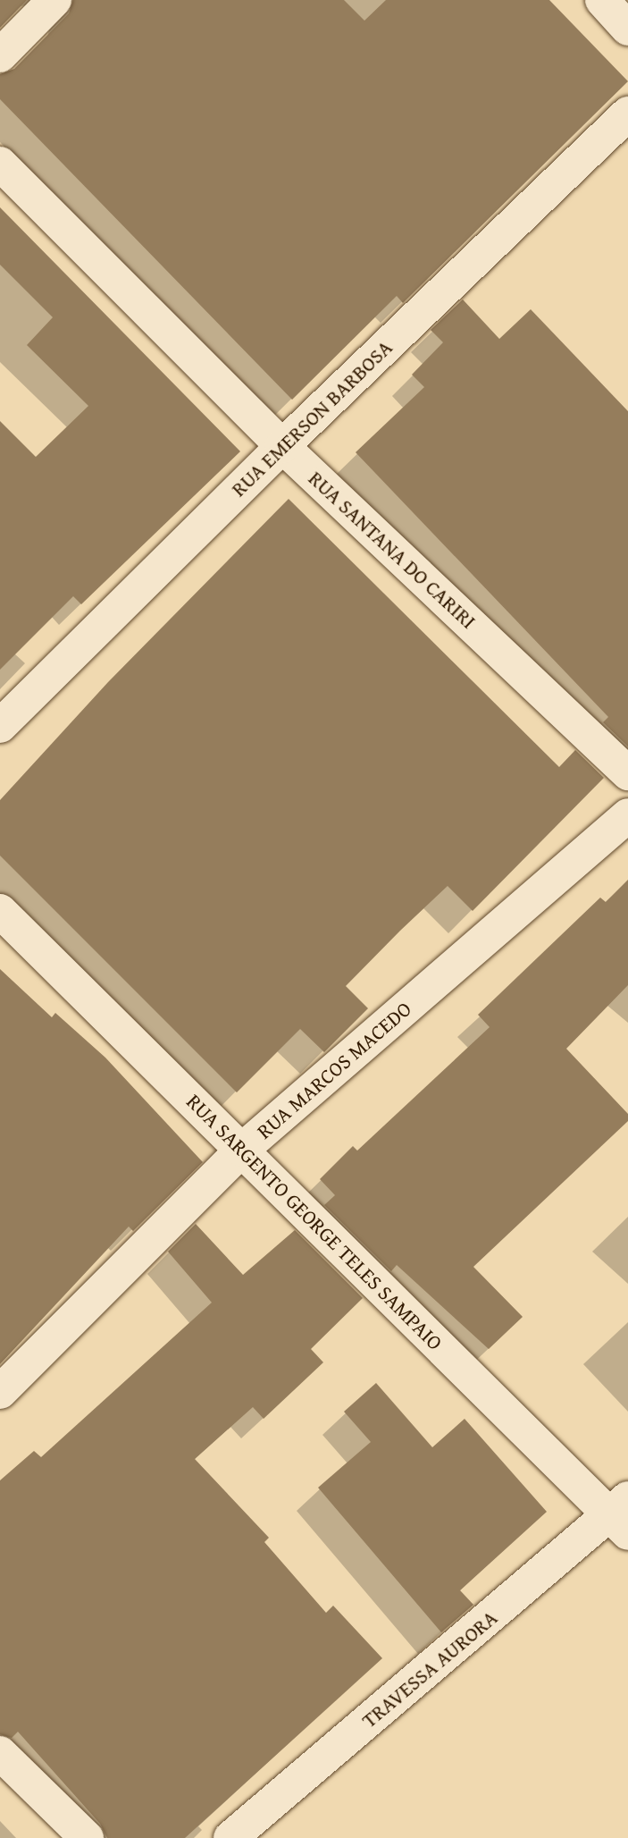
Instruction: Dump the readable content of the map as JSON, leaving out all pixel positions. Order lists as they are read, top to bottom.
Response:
{
  "streets": {
    "street": [
      "RUA EMERSON BARBOSA",
      "RUA SANTANA DO CARIRI",
      "RUA MARCOS MACEDO",
      "RUA SARGENTO GEORGE TELES SAMPAIO",
      "TRAVESSA AURORA"
    ]
  },
  "crossings": [
    ["RUA EMERSON BARBOSA", "RUA SANTANA DO CARIRI"],
    ["RUA MARCOS MACEDO", "RUA SARGENTO GEORGE TELES SAMPAIO"],
    ["RUA SARGENTO GEORGE TELES SAMPAIO", "TRAVESSA AURORA"]
  ]
}
